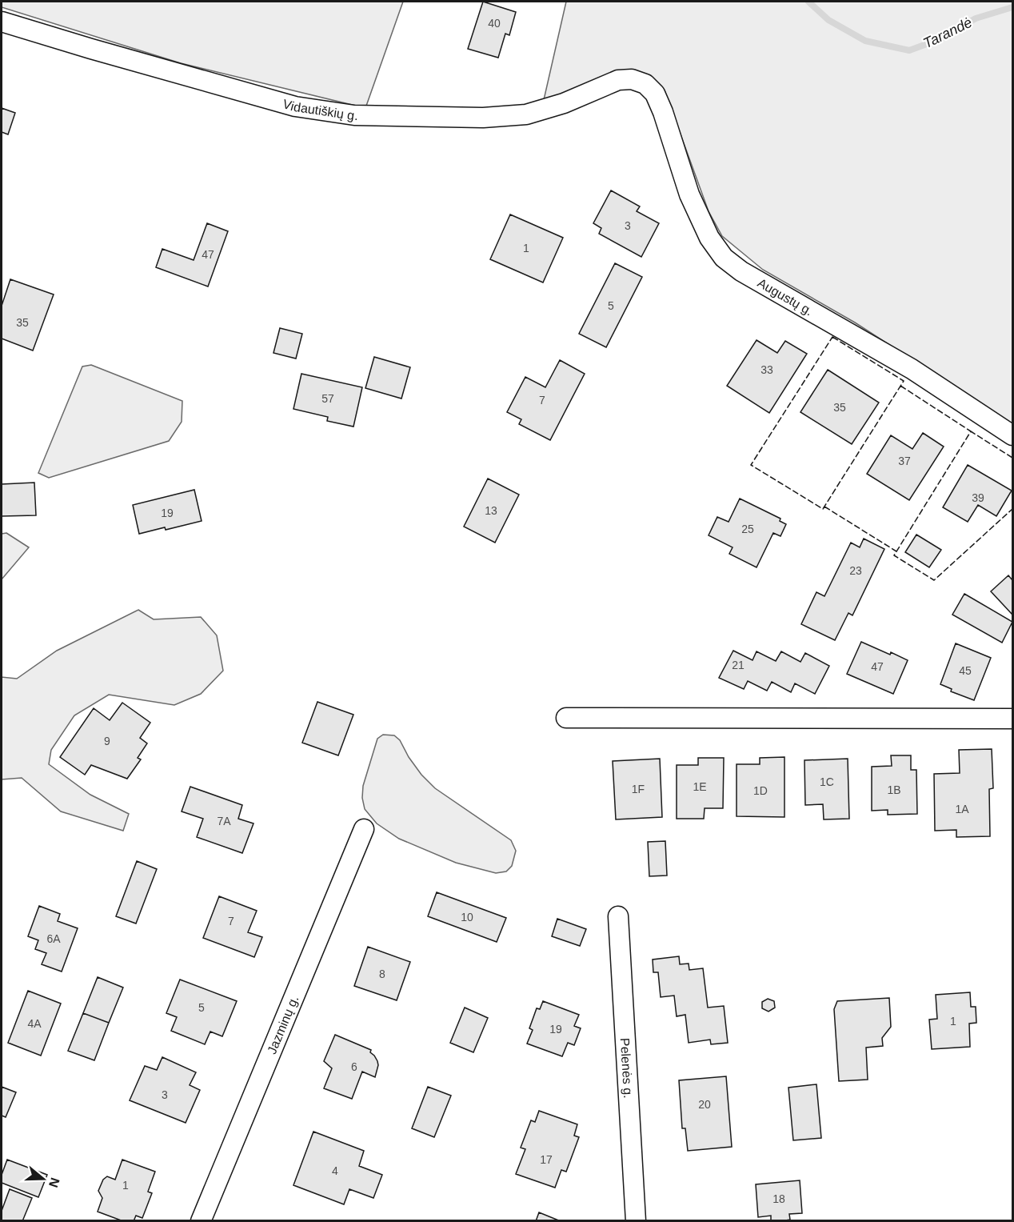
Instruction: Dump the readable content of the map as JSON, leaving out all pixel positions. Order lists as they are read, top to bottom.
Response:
{
  "streets": {
    "street": [
      "Vidautiškių g.",
      "Augustų g.",
      "Jazminų g.",
      "Pelenės g."
    ]
  },
  "crossings": [
    ["Vidautiškių g.", "Augustų g."]
  ],
  "water": ["Tarandė"],
  "house_numbers": [
    "40",
    "3",
    "1",
    "47",
    "5",
    "35",
    "33",
    "57",
    "7",
    "35",
    "37",
    "39",
    "13",
    "19",
    "25",
    "23",
    "21",
    "47",
    "45",
    "9",
    "1C",
    "1E",
    "1F",
    "1B",
    "1D",
    "1A",
    "7A",
    "10",
    "7",
    "6A",
    "8",
    "5",
    "1",
    "4A",
    "19",
    "6",
    "3",
    "20",
    "17",
    "4",
    "1",
    "18"
  ],
  "north": "right"
}
